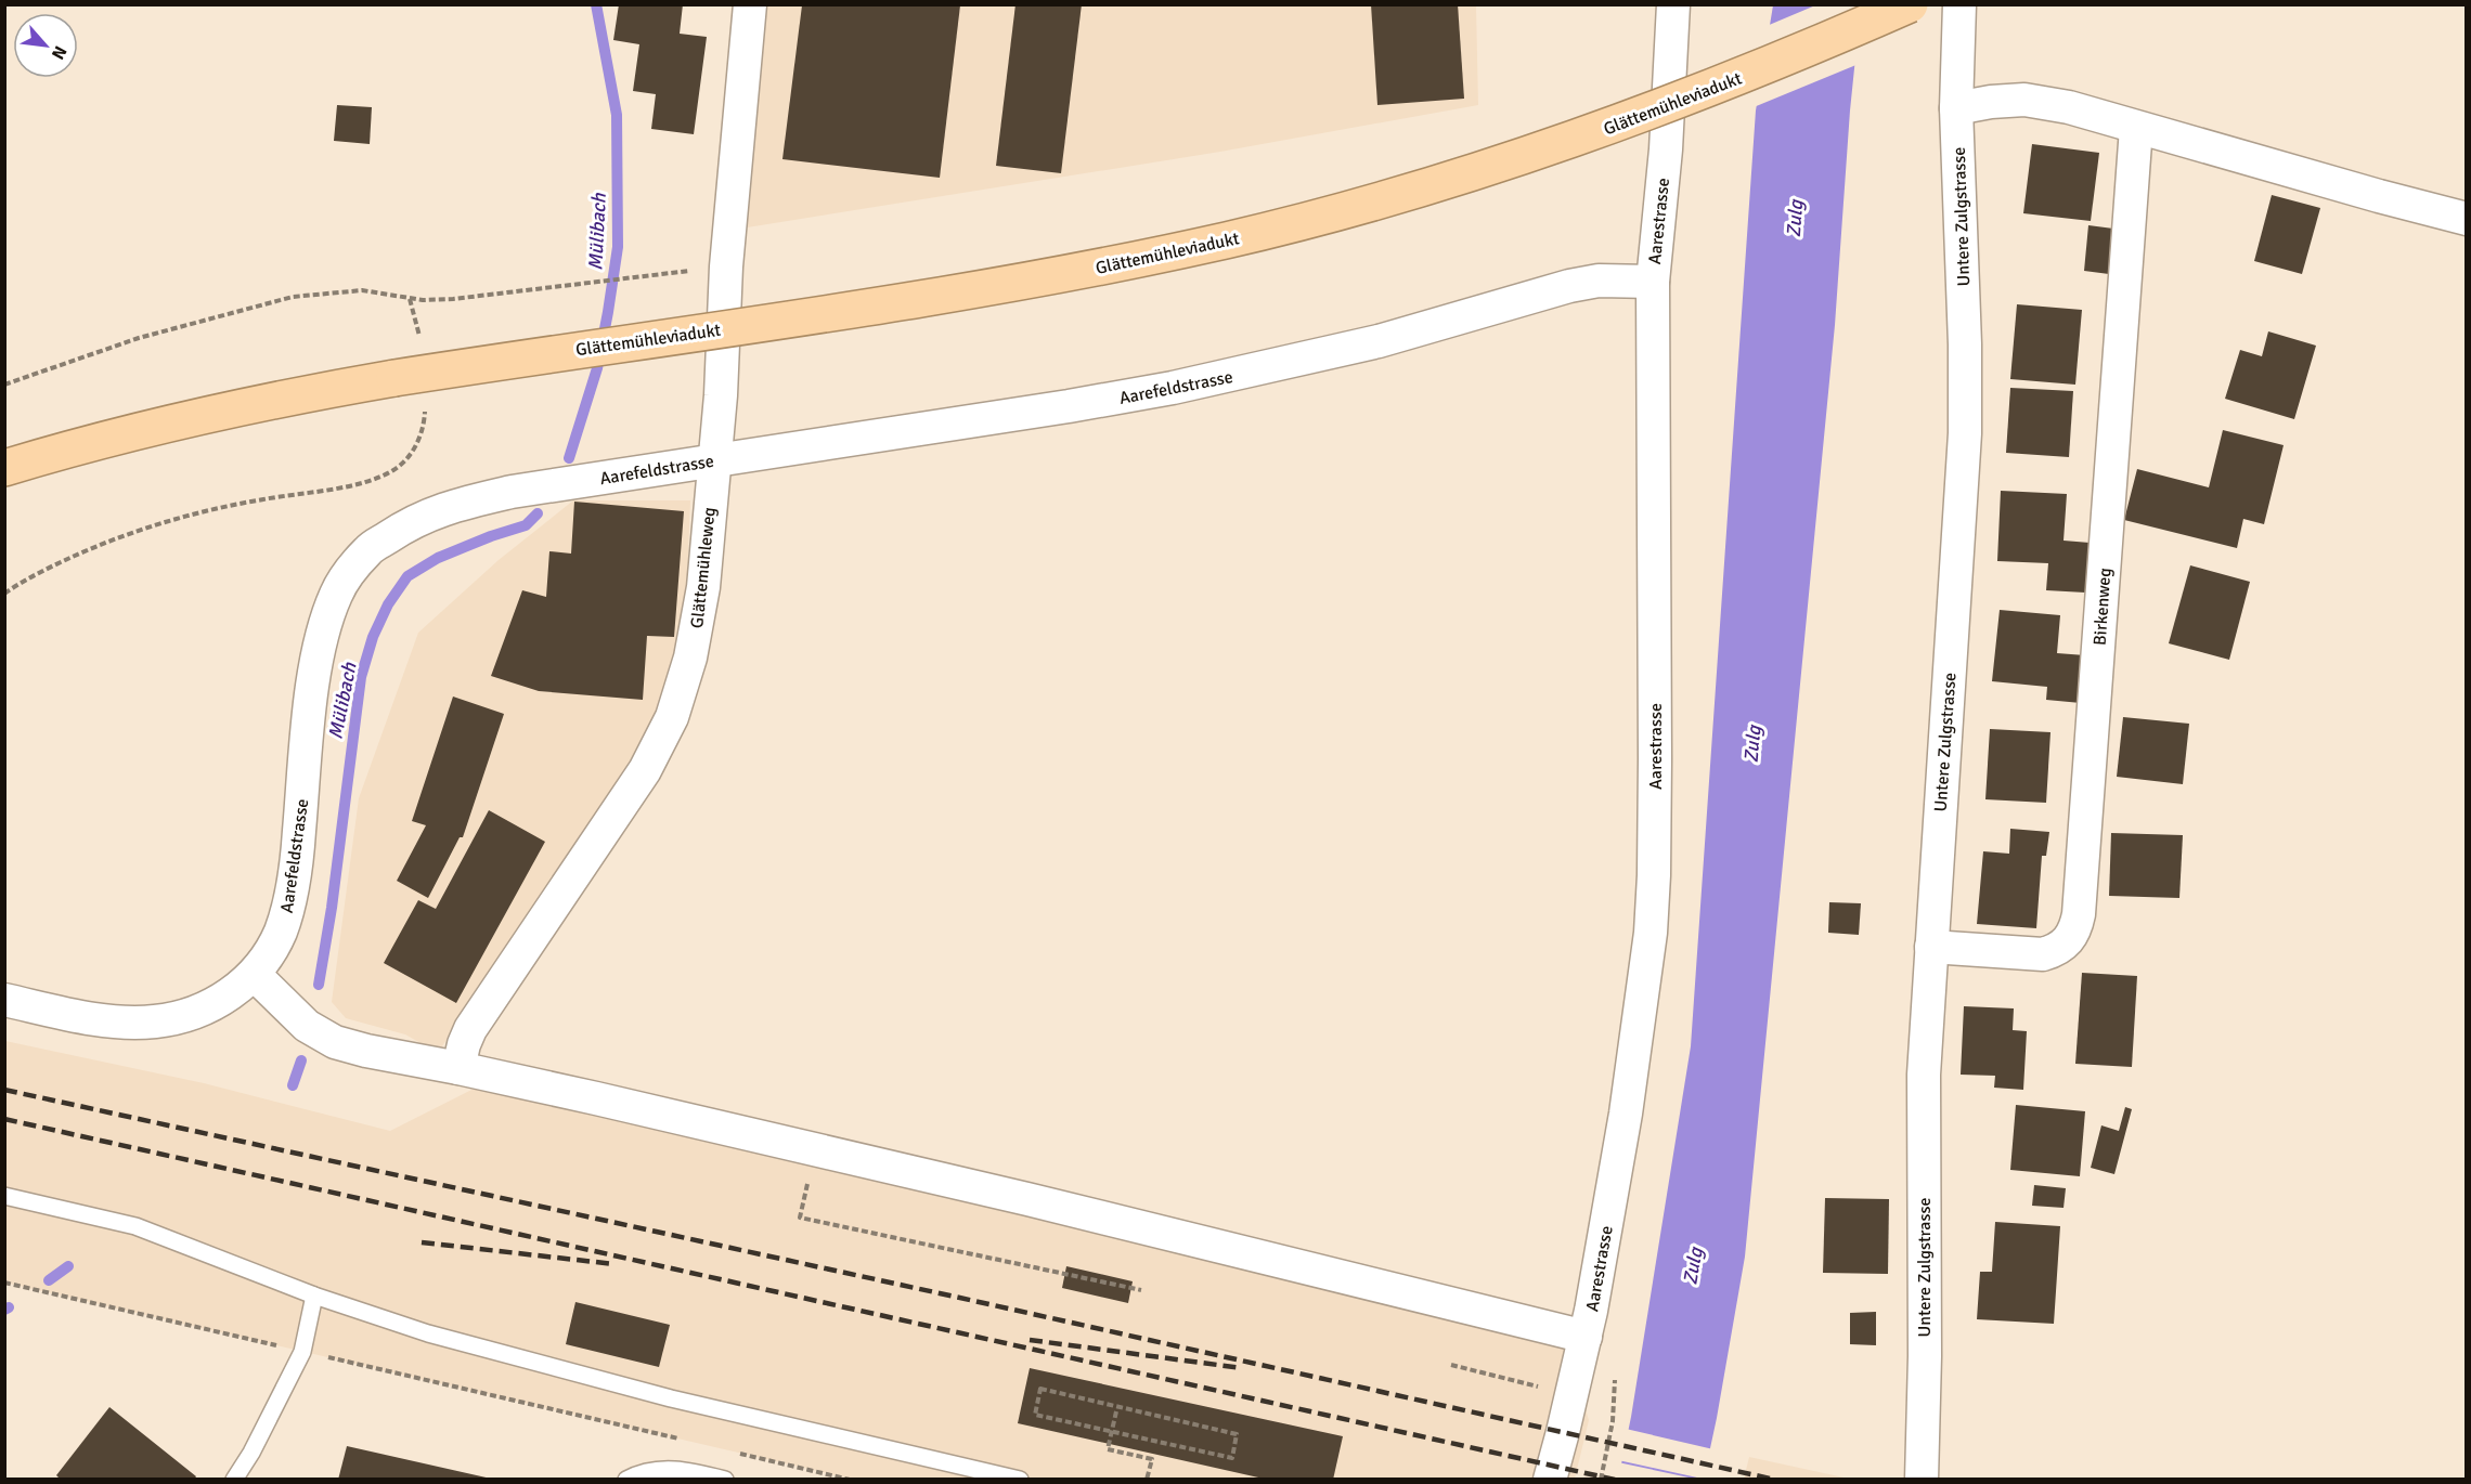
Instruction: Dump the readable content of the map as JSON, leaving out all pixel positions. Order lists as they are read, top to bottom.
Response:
{
  "streets": {
    "highway": ["Glättemühleviadukt"],
    "street": [
      "Untere Zulgstrasse",
      "Aarestrasse",
      "Aarefeldstrasse",
      "Glättemühleweg",
      "Birkenweg"
    ]
  },
  "crossings": [
    ["Untere Zulgstrasse", "Birkenweg"],
    ["Aarestrasse", "Aarefeldstrasse"],
    ["Aarefeldstrasse", "Glättemühleweg"]
  ],
  "water": ["Zulg", "Mülibach"],
  "north": "bottom right"
}
